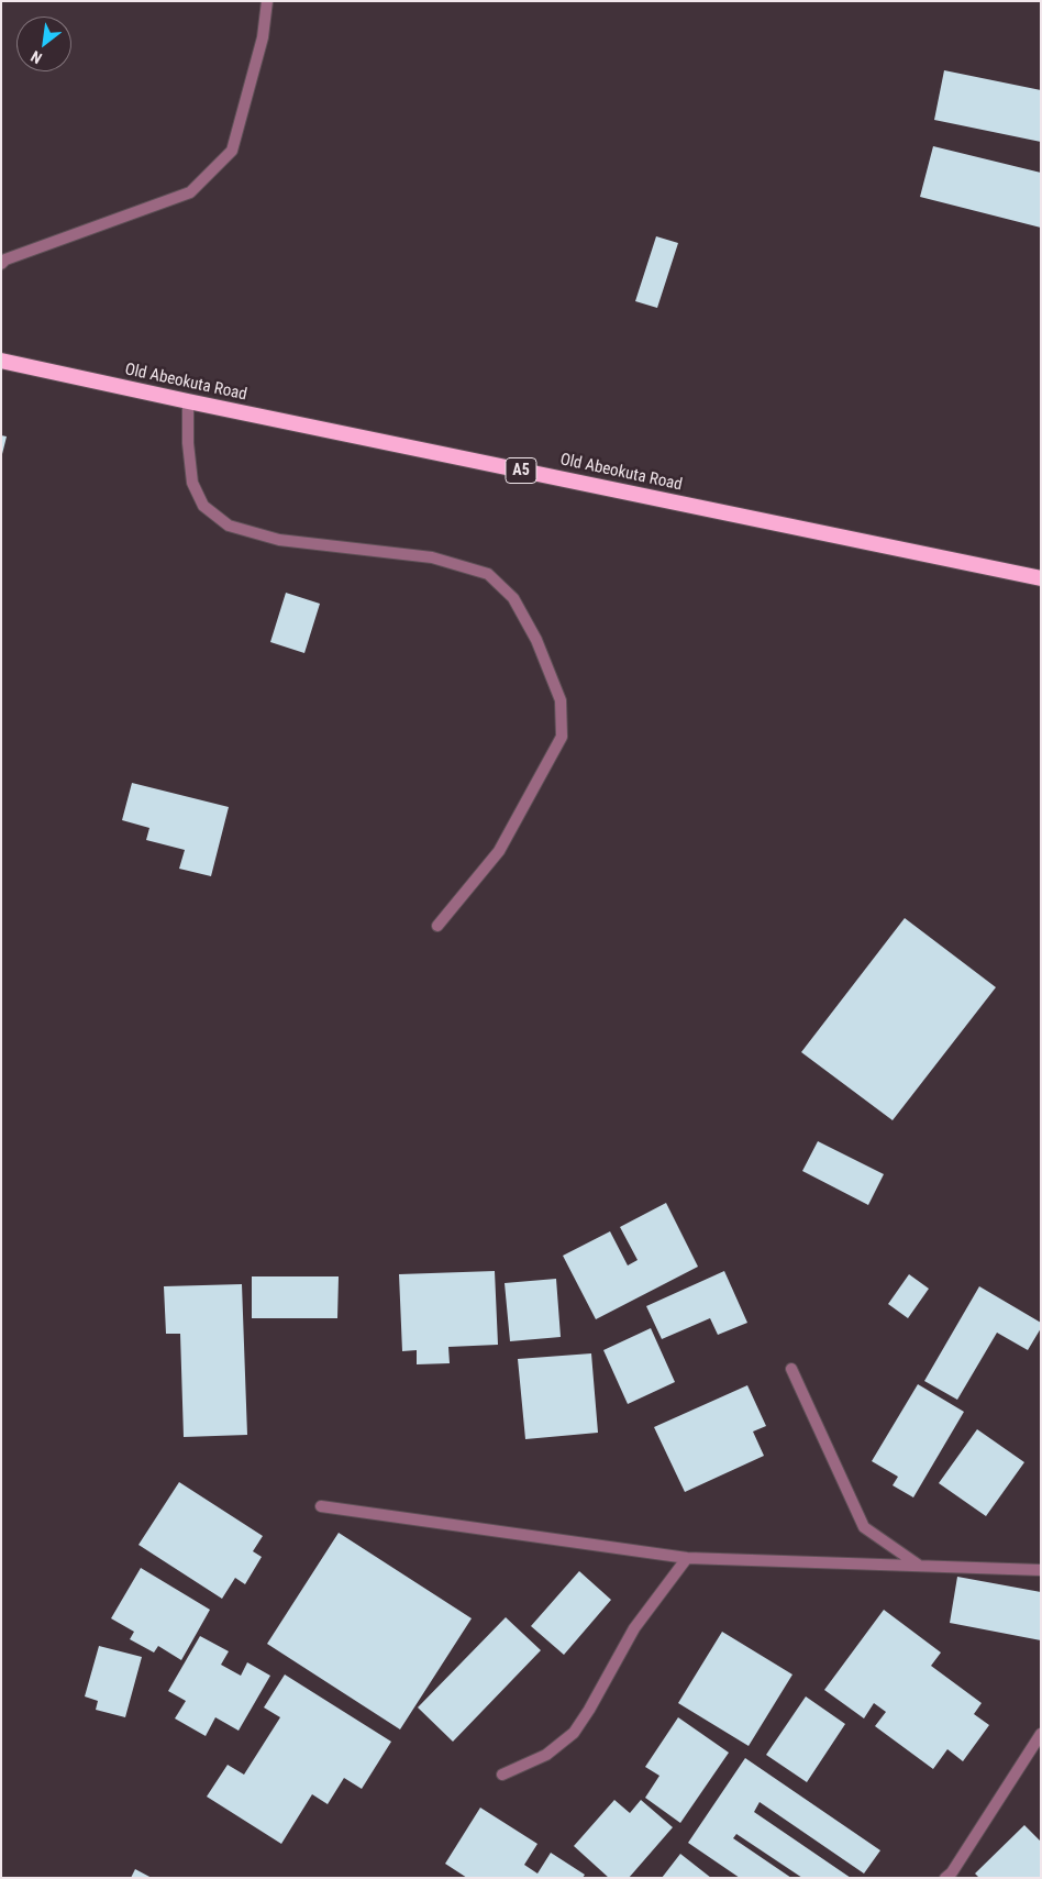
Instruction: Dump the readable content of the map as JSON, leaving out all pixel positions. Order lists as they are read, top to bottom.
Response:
{
  "streets": {
    "highway": ["Old Abeokuta Road", "A5"]
  },
  "north": "bottom left"
}
